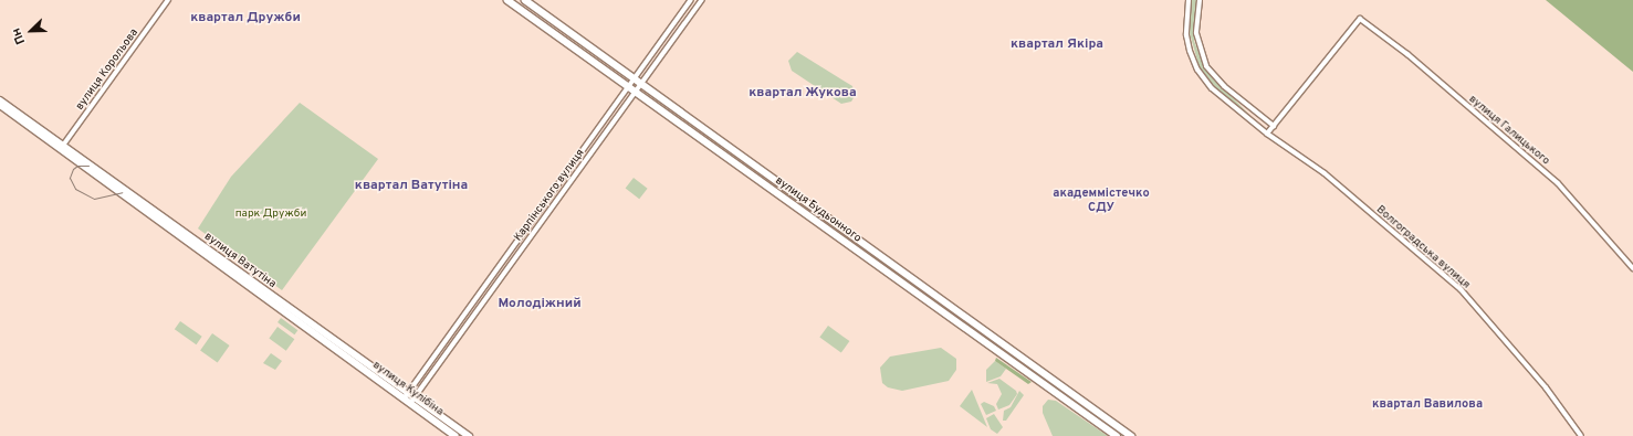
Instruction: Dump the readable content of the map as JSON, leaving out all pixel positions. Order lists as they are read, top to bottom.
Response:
{
  "streets": {
    "main road": ["вулиця Будьонного", "вулиця Ватутіна", "вулиця Кулібіна"],
    "street": [
      "вулиця Корольова",
      "вулиця Галицького",
      "Карпінського вулиця",
      "Волгоградська вулиця"
    ]
  },
  "crossings": [
    ["вулиця Корольова", "вулиця Ватутіна"],
    ["Карпінського вулиця", "вулиця Будьонного"],
    ["Карпінського вулиця", "вулиця Ватутіна"],
    ["Карпінського вулиця", "вулиця Кулібіна"],
    ["вулиця Ватутіна", "вулиця Кулібіна"]
  ],
  "districts": [
    "квартал Дружби",
    "квартал Якіра",
    "квартал Жукова",
    "квартал Ватутіна",
    "академмістечко СДУ",
    "Молодіжний",
    "квартал Вавилова"
  ],
  "parks": ["парк Дружби"],
  "north": "bottom left"
}
